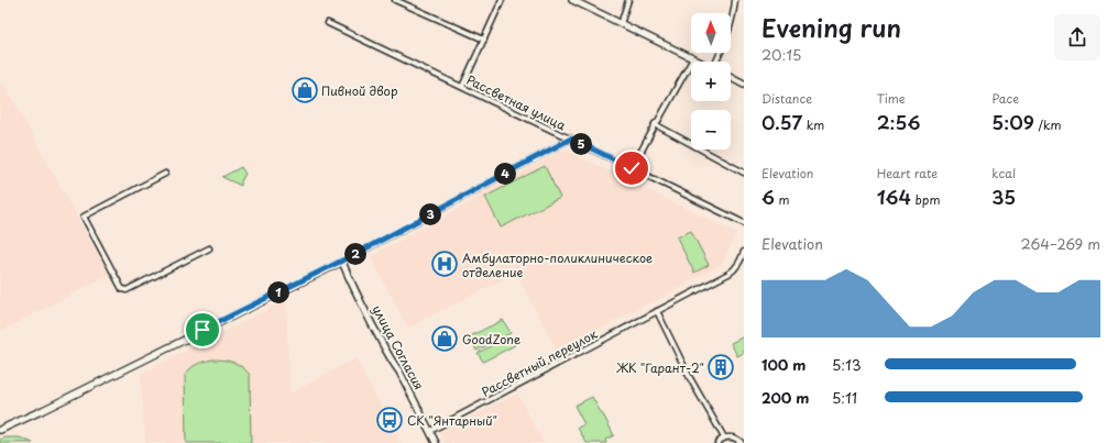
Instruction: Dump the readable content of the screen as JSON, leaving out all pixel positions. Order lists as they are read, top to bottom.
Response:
{
  "streets": {
    "street": ["Рассветная улица", "улица Согласия", "Рассветный переулок"]
  },
  "crossings": [
    ["улица Согласия", "Рассветный переулок"]
  ],
  "places": {
    "shop": ["Пивной двор", "GoodZone"],
    "hospital": ["Амбулаторно-поликлиническое отделение"],
    "building": ["ЖК \"Гарант-2\""],
    "bus stop": ["СК \"Янтарный\""]
  },
  "north": "top",
  "page": {
    "heading": ["Evening run", "20:15"],
    "map_buttons": ["+", "−"],
    "stats": [
      ["Distance", "0.57 km"],
      ["Time", "2:56"],
      ["Pace", "5:09 /km"],
      ["Elevation", "6 m"],
      ["Heart rate", "164 bpm"],
      ["kcal", "35"]
    ],
    "pins": [
      "5",
      "4",
      "3",
      "2",
      "1"
    ],
    "chart": ["Elevation", "264–269 m"],
    "list": [
      {
        "name": "100 m",
        "note": "5:13"
      },
      {
        "name": "200 m",
        "note": "5:11"
      }
    ]
  }
}
